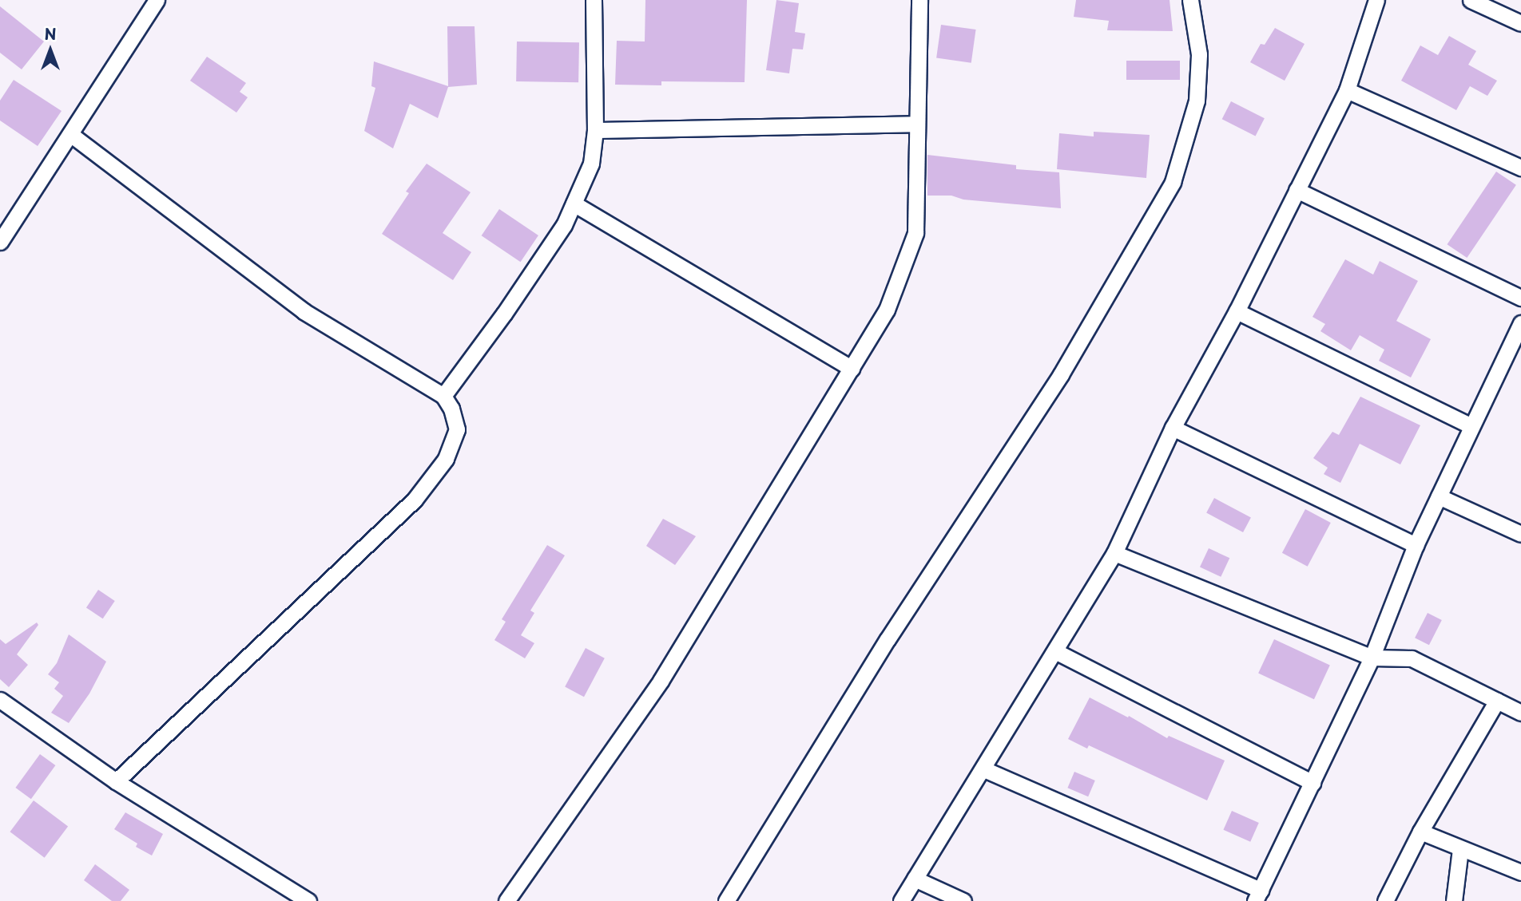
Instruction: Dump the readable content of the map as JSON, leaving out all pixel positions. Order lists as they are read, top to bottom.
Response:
{
  "north": "top"
}
